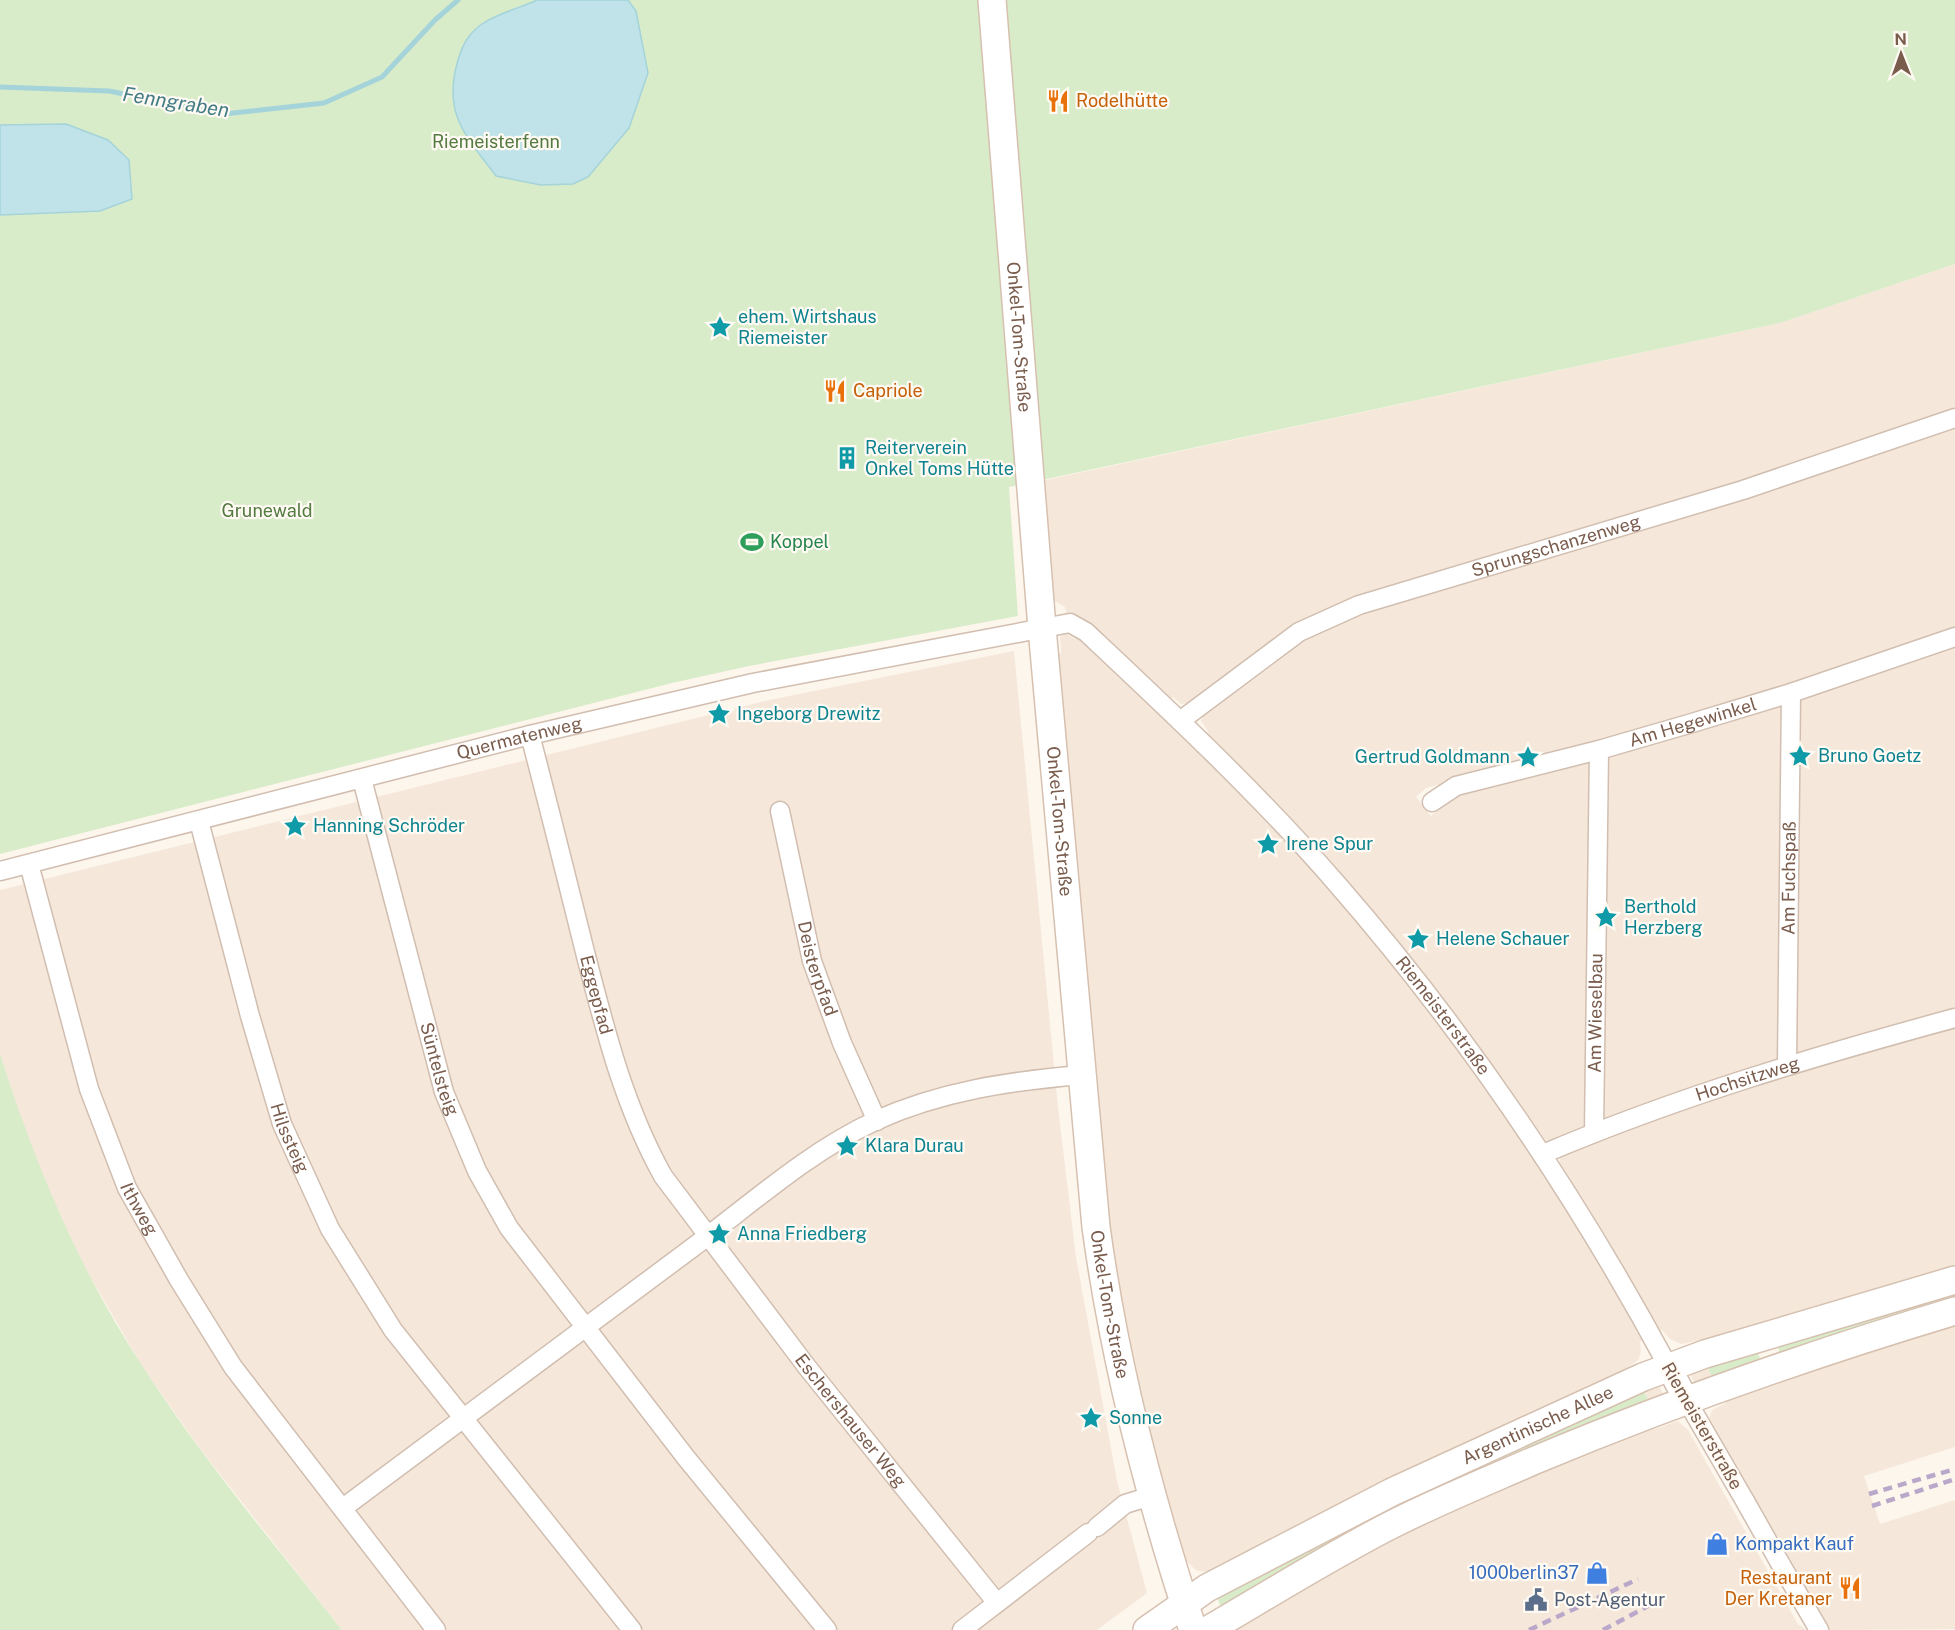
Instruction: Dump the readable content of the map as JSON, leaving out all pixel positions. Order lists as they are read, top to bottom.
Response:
{
  "streets": {
    "main road": ["Onkel-Tom-Straße", "Argentinische Allee"],
    "street": [
      "Sprungschanzenweg",
      "Am Hegewinkel",
      "Quermatenweg",
      "Am Fuchspaß",
      "Deisterpfad",
      "Eggepfad",
      "Am Wieselbau",
      "Riemeisterstraße",
      "Süntelsteig",
      "Hochsitzweg",
      "Hilssteig",
      "Ithweg",
      "Eschershauser Weg"
    ]
  },
  "crossings": [
    ["Onkel-Tom-Straße", "Quermatenweg"],
    ["Onkel-Tom-Straße", "Riemeisterstraße"],
    ["Onkel-Tom-Straße", "Argentinische Allee"],
    ["Sprungschanzenweg", "Riemeisterstraße"],
    ["Am Hegewinkel", "Am Fuchspaß"],
    ["Am Hegewinkel", "Am Wieselbau"],
    ["Quermatenweg", "Eggepfad"],
    ["Quermatenweg", "Riemeisterstraße"],
    ["Quermatenweg", "Süntelsteig"],
    ["Quermatenweg", "Hilssteig"],
    ["Quermatenweg", "Ithweg"],
    ["Am Fuchspaß", "Hochsitzweg"],
    ["Eggepfad", "Eschershauser Weg"],
    ["Am Wieselbau", "Hochsitzweg"],
    ["Riemeisterstraße", "Hochsitzweg"],
    ["Riemeisterstraße", "Argentinische Allee"]
  ],
  "water": ["Fenngraben"],
  "parks": ["Riemeisterfenn", "Grunewald"],
  "places": {
    "restaurant": ["Rodelhütte", "Capriole", "Restaurant Der Kretaner"],
    "place": [
      "ehem. Wirtshaus Riemeister",
      "Ingeborg Drewitz",
      "Bruno Goetz",
      "Gertrud Goldmann",
      "Hanning Schröder",
      "Irene Spur",
      "Berthold Herzberg",
      "Helene Schauer",
      "Klara Durau",
      "Anna Friedberg",
      "Sonne"
    ],
    "building": ["Reiterverein Onkel Toms Hütte"],
    "sports": ["Koppel"],
    "shop": ["Kompakt Kauf", "1000berlin37"],
    "public building": ["Post-Agentur"]
  },
  "north": "top"
}
